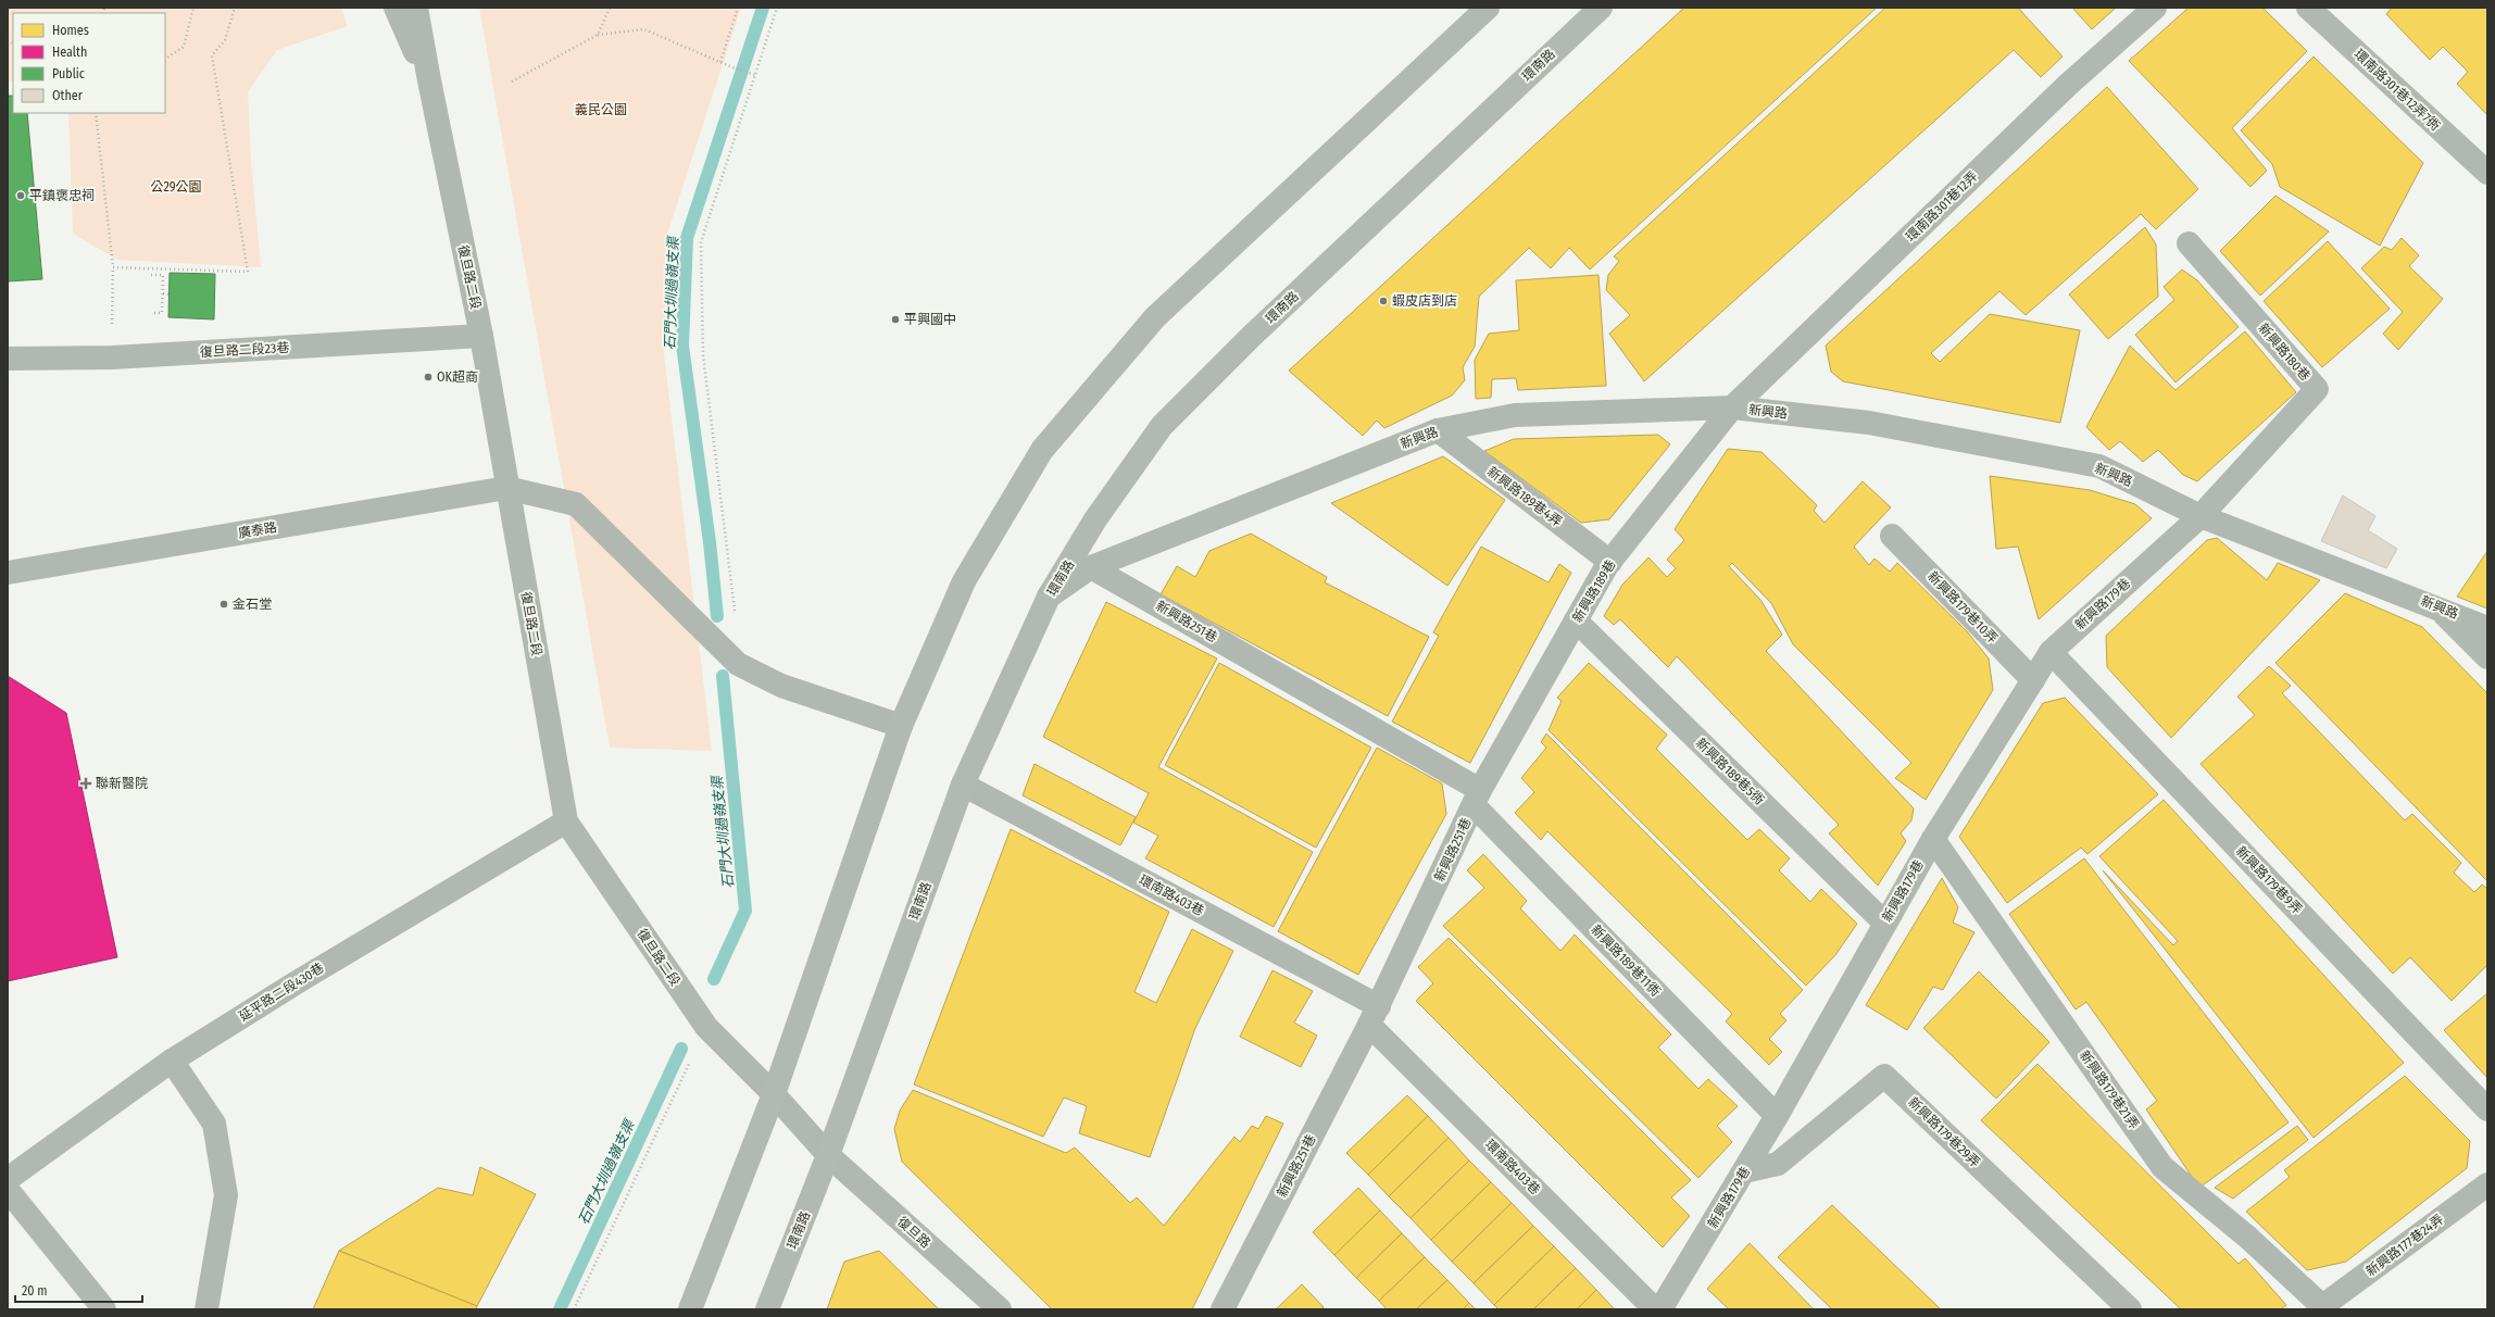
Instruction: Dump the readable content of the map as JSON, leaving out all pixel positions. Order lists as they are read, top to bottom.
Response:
{
  "streets": {
    "main road": ["環南路"],
    "street": [
      "環南路301巷12弄7衖",
      "環南路301巷12弄",
      "復旦路二段",
      "復旦路二段23巷",
      "新興路180巷",
      "新興路",
      "新興路189巷4弄",
      "廣泰路",
      "新興路189巷",
      "新興路179巷",
      "新興路179巷10弄",
      "新興路251巷",
      "新興路189巷5衖",
      "新興路179巷9弄",
      "環南路403巷",
      "新興路189巷11衖",
      "延平路二段430巷",
      "新興路179巷21弄",
      "新興路179巷29弄",
      "復旦路",
      "新興路177巷24弄"
    ]
  },
  "crossings": [
    ["環南路", "復旦路二段"],
    ["環南路", "新興路"],
    ["環南路", "環南路403巷"],
    ["環南路", "復旦路"],
    ["環南路301巷12弄", "新興路"],
    ["環南路301巷12弄", "新興路189巷"],
    ["復旦路二段", "復旦路二段23巷"],
    ["復旦路二段", "廣泰路"],
    ["復旦路二段", "延平路二段430巷"],
    ["復旦路二段", "復旦路"],
    ["新興路180巷", "新興路"],
    ["新興路180巷", "新興路179巷"],
    ["新興路", "新興路189巷4弄"],
    ["新興路", "新興路189巷"],
    ["新興路", "新興路179巷"],
    ["新興路", "新興路251巷"],
    ["新興路189巷4弄", "新興路189巷"],
    ["新興路189巷", "新興路251巷"],
    ["新興路189巷", "新興路189巷5衖"],
    ["新興路189巷", "新興路189巷11衖"],
    ["新興路179巷", "新興路179巷10弄"],
    ["新興路179巷", "新興路189巷5衖"],
    ["新興路179巷", "新興路179巷9弄"],
    ["新興路179巷", "新興路189巷11衖"],
    ["新興路179巷", "新興路179巷21弄"],
    ["新興路179巷", "新興路179巷29弄"],
    ["新興路251巷", "環南路403巷"],
    ["新興路251巷", "新興路189巷11衖"],
    ["新興路179巷21弄", "新興路177巷24弄"]
  ],
  "water": ["石門大圳過嶺支渠"],
  "parks": ["義民公園", "公29公園"],
  "places": {
    "other": [
      "平鎮褒忠祠",
      "蝦皮店到店",
      "平興國中",
      "OK超商",
      "金石堂"
    ],
    "health": ["聯新醫院"]
  },
  "legend": [
    "Homes",
    "Health",
    "Public",
    "Other"
  ],
  "scale_bar": "20 m"
}
